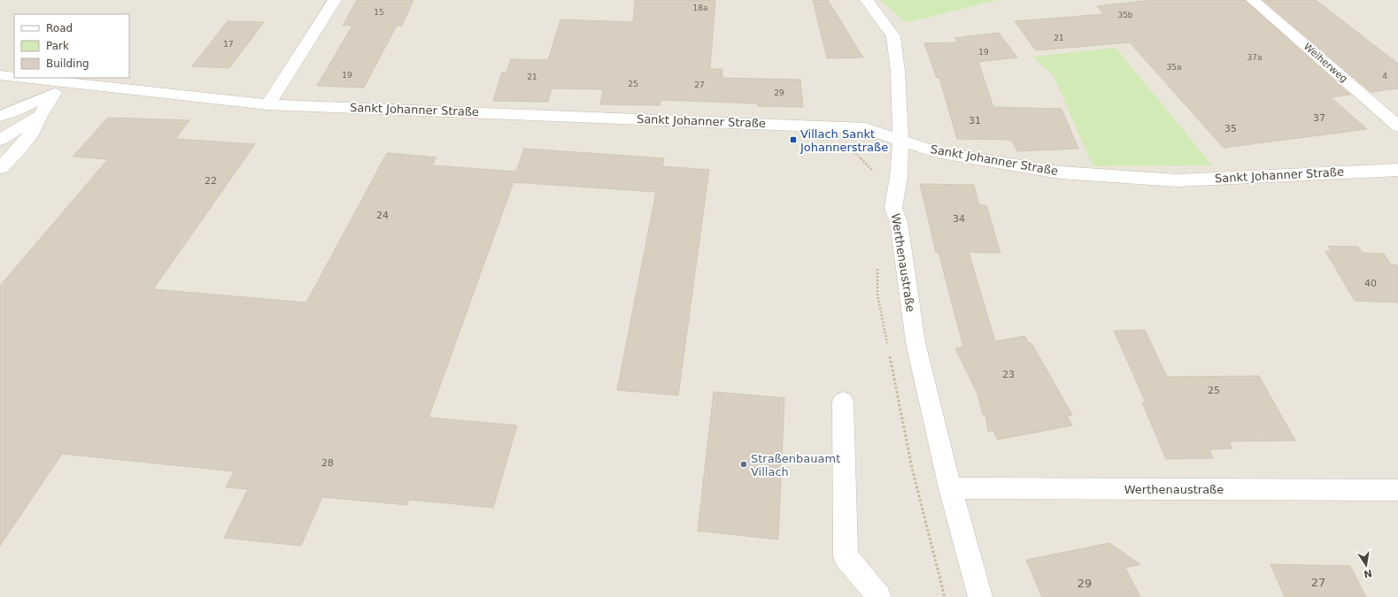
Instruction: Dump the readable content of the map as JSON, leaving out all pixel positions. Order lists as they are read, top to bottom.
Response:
{
  "streets": {
    "street": ["Weiherweg", "Sankt Johanner Straße", "Werthenaustraße"]
  },
  "crossings": [
    ["Sankt Johanner Straße", "Werthenaustraße"]
  ],
  "places": {
    "transit": ["Villach Sankt Johannerstraße"],
    "other": ["Straßenbauamt Villach"]
  },
  "house_numbers": [
    "18a",
    "15",
    "35b",
    "21",
    "17",
    "19",
    "37a",
    "35a",
    "19",
    "4",
    "21",
    "25",
    "27",
    "29",
    "37",
    "31",
    "35",
    "22",
    "24",
    "34",
    "40",
    "23",
    "25",
    "28",
    "27",
    "29"
  ],
  "legend": ["Road", "Park", "Building"],
  "north": "bottom"
}
